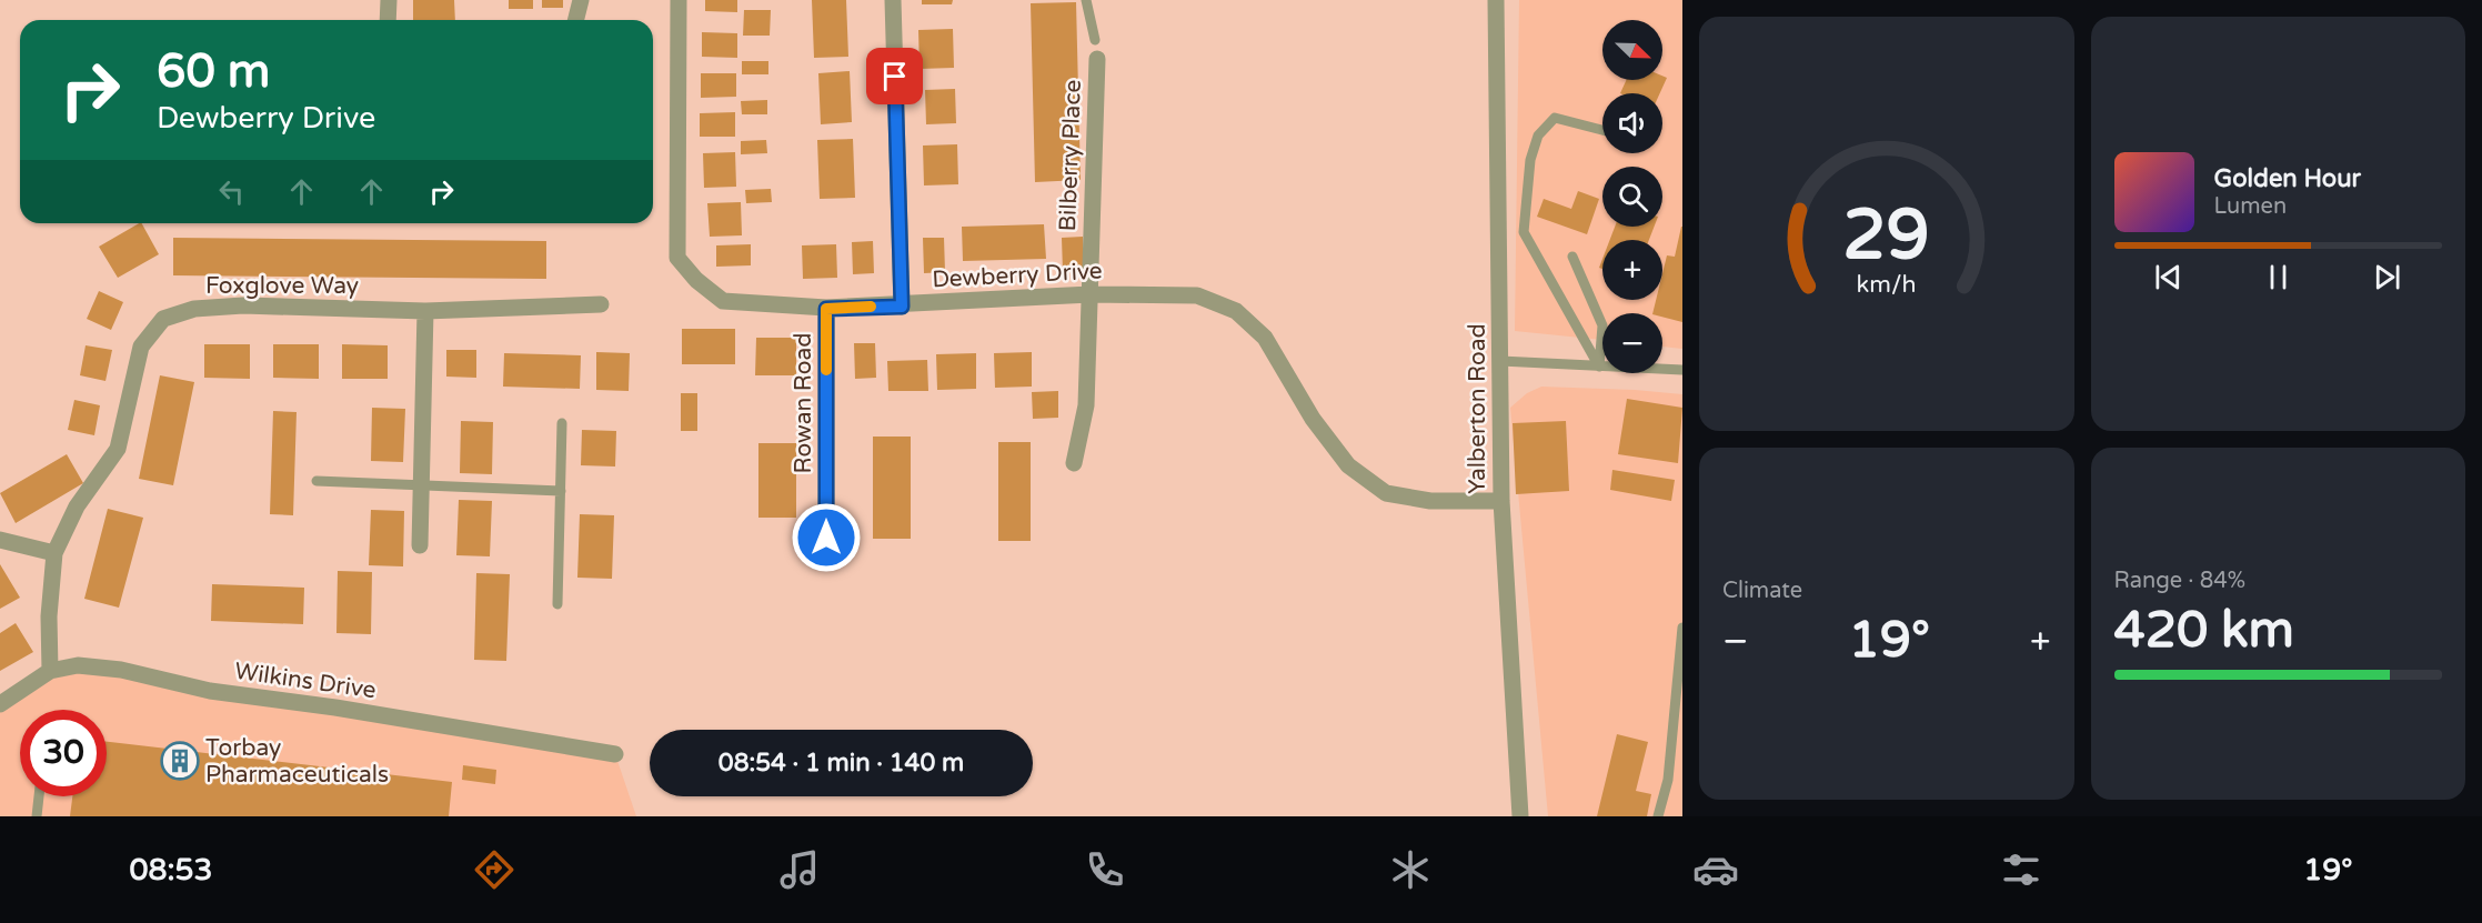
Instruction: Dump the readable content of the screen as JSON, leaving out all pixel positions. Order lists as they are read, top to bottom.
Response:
{
  "streets": {
    "street": [
      "Bilberry Place",
      "Dewberry Drive",
      "Foxglove Way",
      "Rowan Road",
      "Yalberton Road",
      "Wilkins Drive"
    ]
  },
  "crossings": [
    ["Bilberry Place", "Dewberry Drive"],
    ["Dewberry Drive", "Rowan Road"],
    ["Dewberry Drive", "Yalberton Road"]
  ],
  "places": {
    "building": ["Torbay Pharmaceuticals"]
  },
  "north": "bottom right",
  "page": {
    "map_buttons": ["+", "−"],
    "turn": ["60 m", "Dewberry Drive"],
    "song": ["Golden Hour", "Lumen"],
    "tile": [
      "Climate",
      ["Range · 84%", "420 km"]
    ],
    "heat": ["−", "19°", "+"],
    "limit": "30",
    "trip": "08:54 · 1 min · 140 m",
    "tabs": ["08:53", "19°"],
    "gauge": ["29", "km/h"]
  }
}
